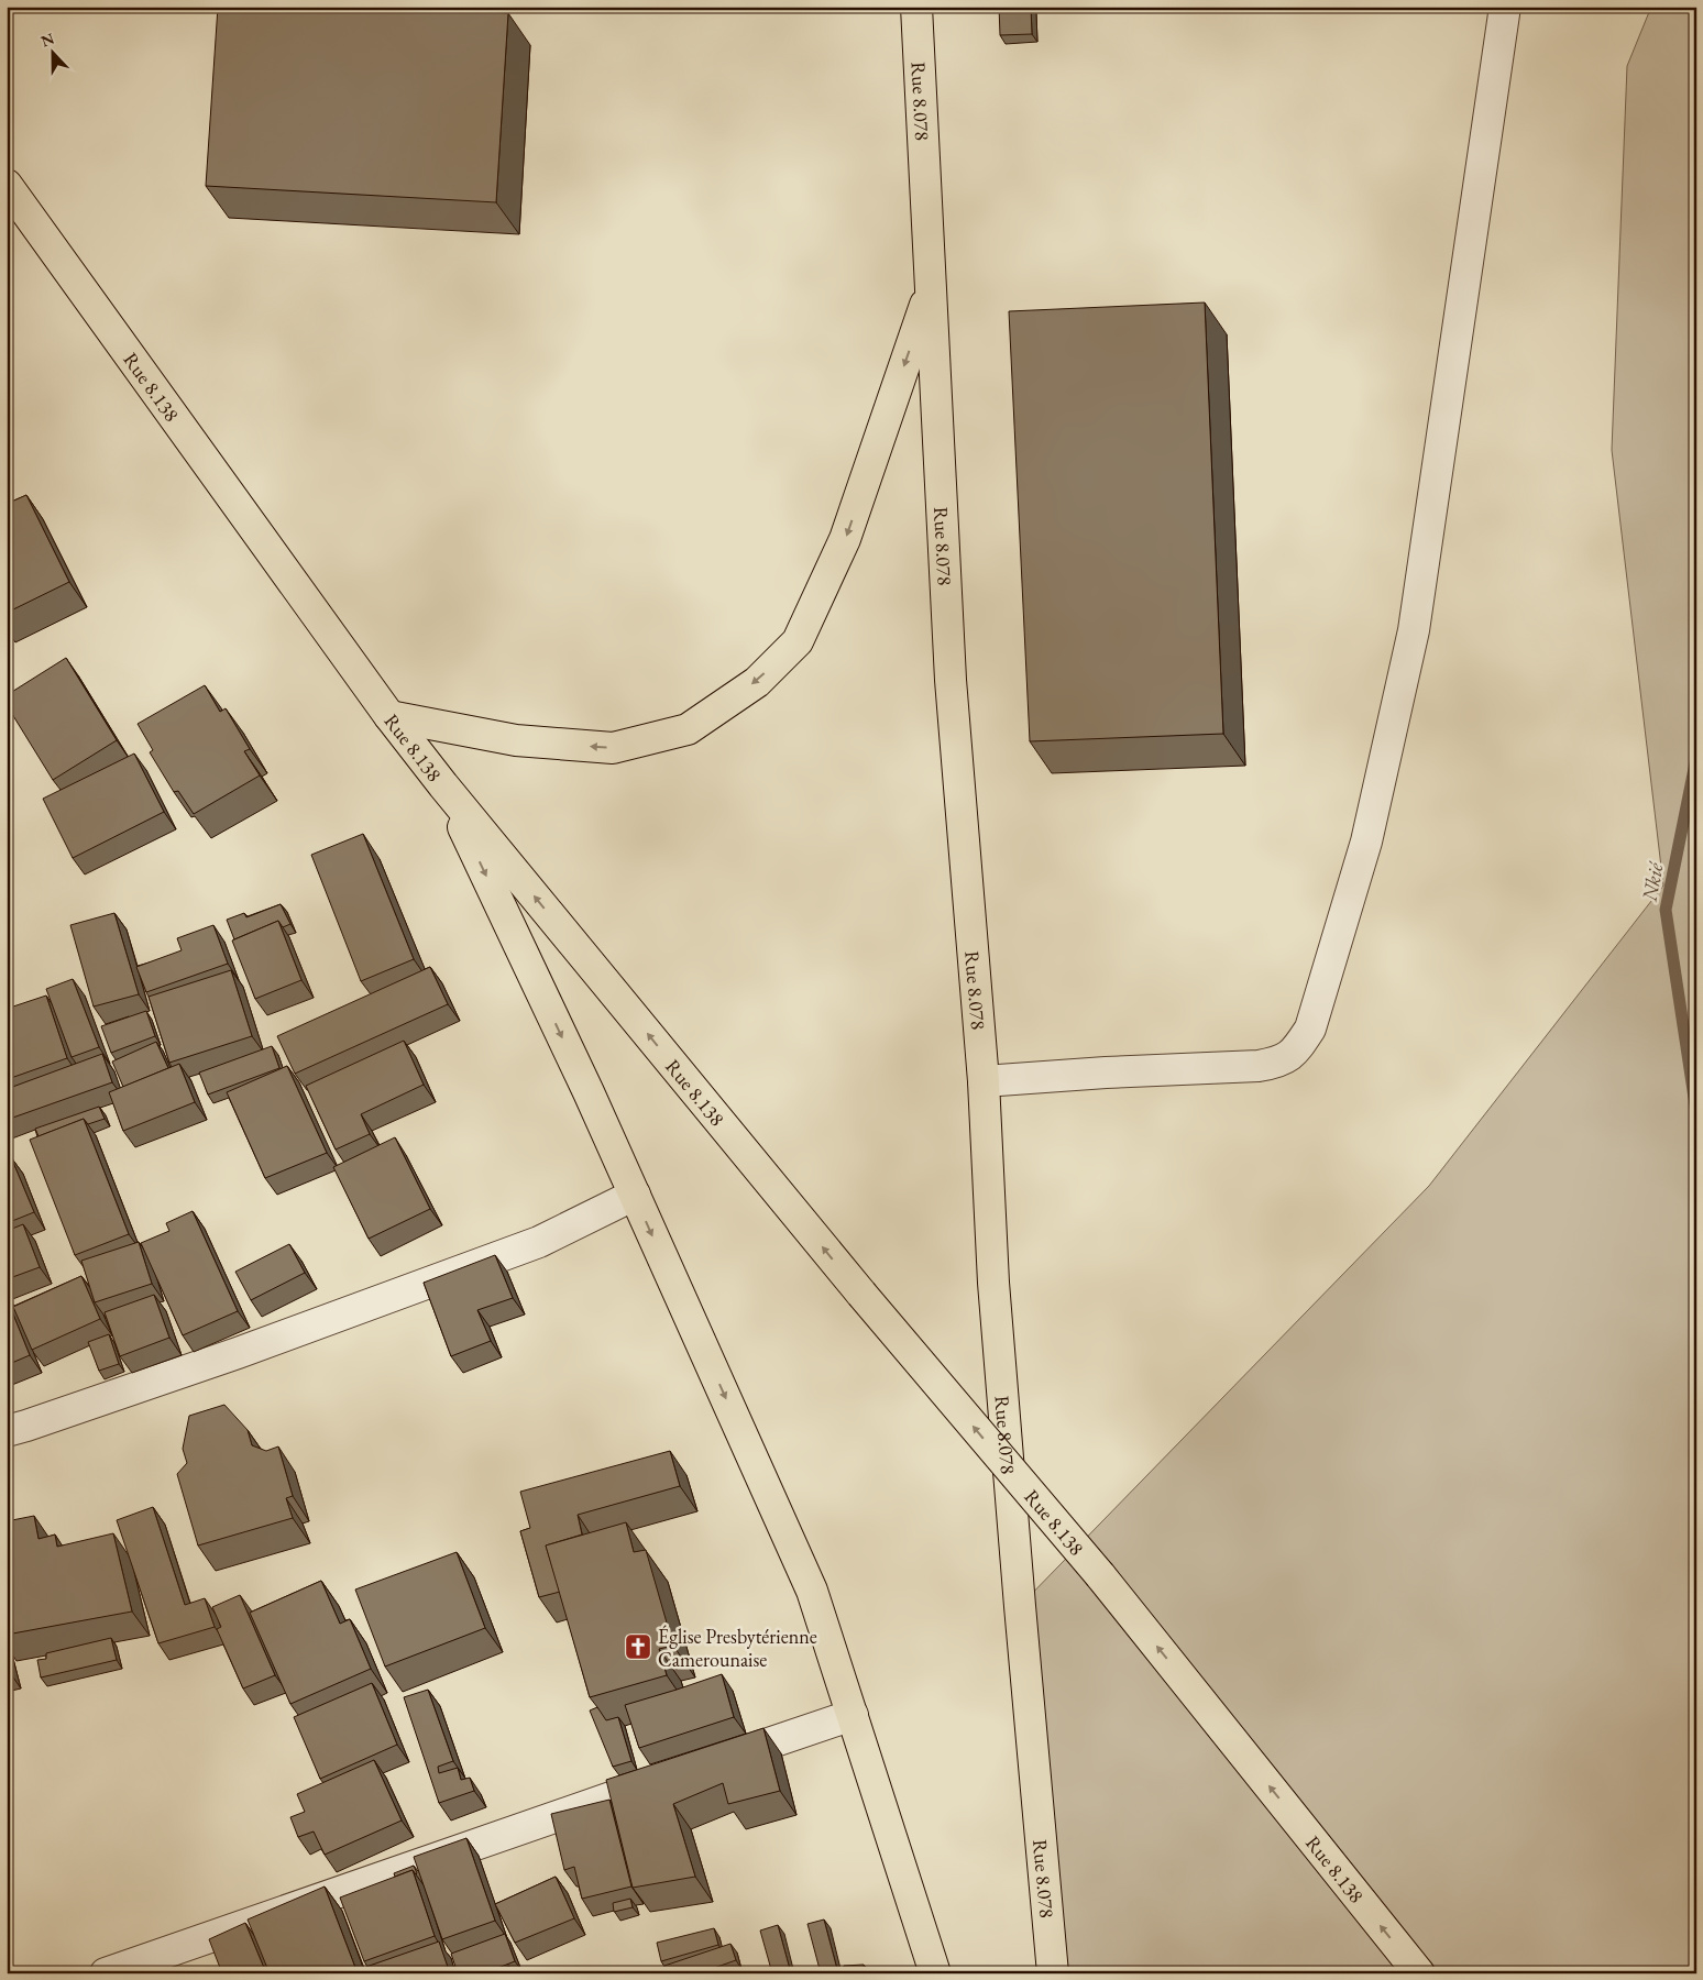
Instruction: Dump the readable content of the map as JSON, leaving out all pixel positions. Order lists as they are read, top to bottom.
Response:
{
  "streets": {
    "main road": ["Rue 8.078", "Rue 8.138"]
  },
  "water": ["Nkié"],
  "places": {
    "church": ["Église Presbytérienne Camerounaise"]
  },
  "north": "top"
}
